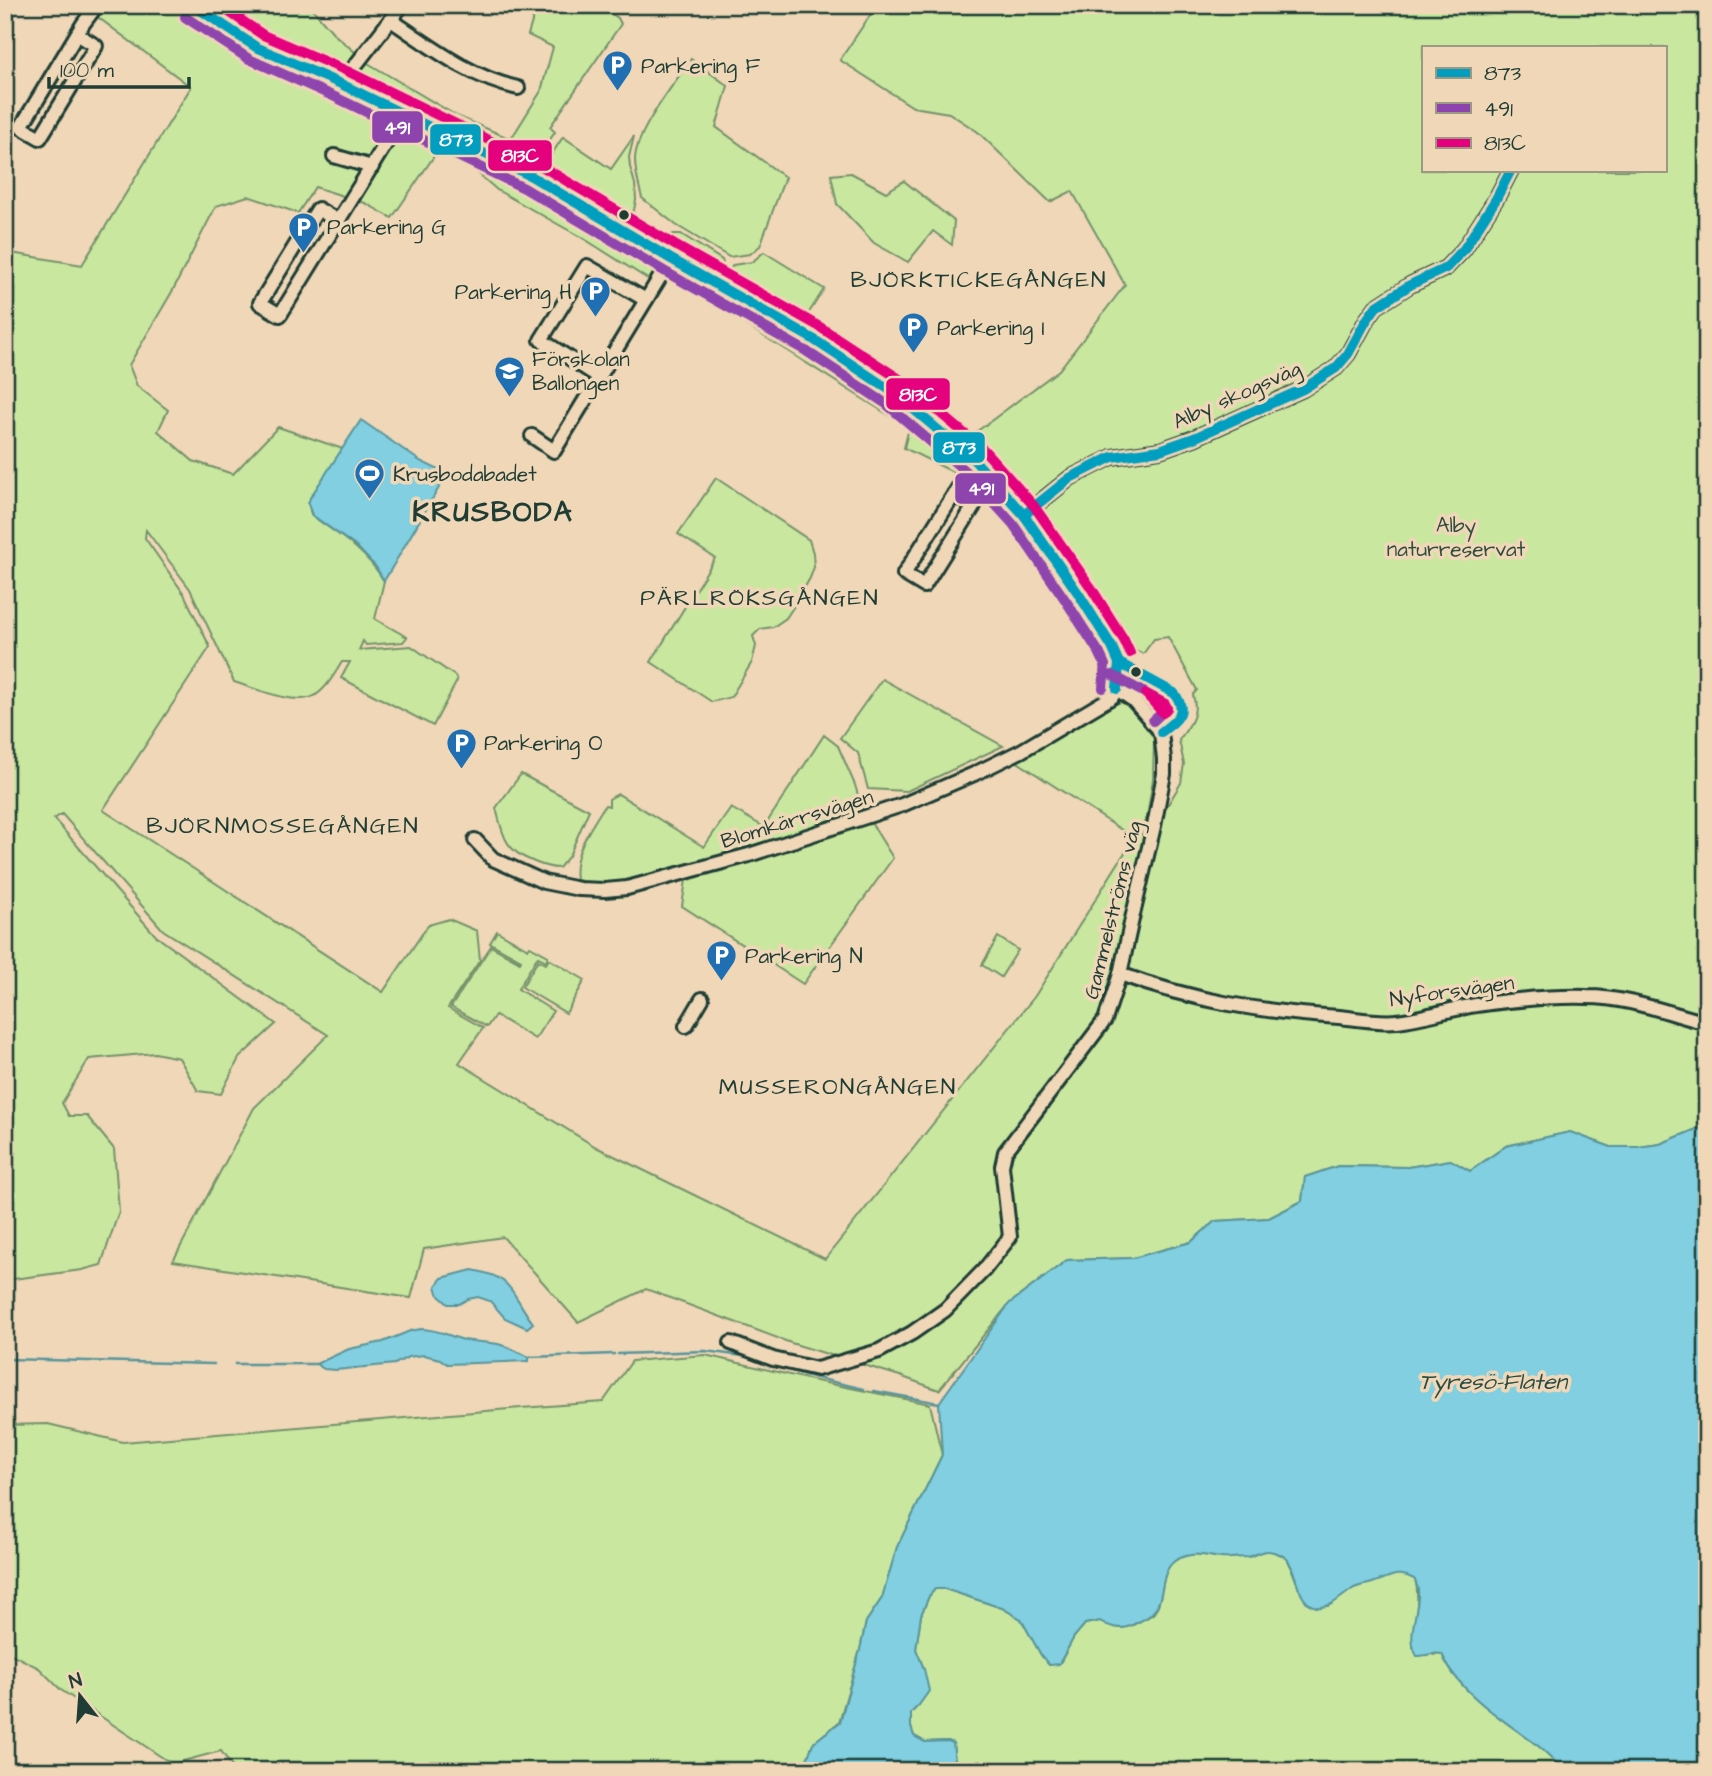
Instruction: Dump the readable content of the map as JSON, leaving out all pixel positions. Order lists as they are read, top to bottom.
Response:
{
  "streets": {
    "street": [
      "Alby skogsväg",
      "Blomkärrsvägen",
      "Gammelströms väg",
      "Nyforsvägen"
    ]
  },
  "crossings": [
    ["Blomkärrsvägen", "Gammelströms väg"],
    ["Gammelströms väg", "Nyforsvägen"]
  ],
  "districts": [
    "BJÖRKTICKEGÅNGEN",
    "KRUSBODA",
    "PÄRLRÖKSGÅNGEN",
    "BJÖRNMOSSEGÅNGEN",
    "MUSSERONGÅNGEN"
  ],
  "water": ["Tyresö-Flaten"],
  "parks": ["Alby naturreservat"],
  "places": {
    "parking": [
      "Parkering F",
      "Parkering G",
      "Parkering H",
      "Parkering I",
      "Parkering O",
      "Parkering N"
    ],
    "school or university": ["Förskolan Ballongen"],
    "sports": ["Krusbodabadet"]
  },
  "lines": ["transit line 873", "transit line 813C", "transit line 491"],
  "legend": ["873", "491", "813C"],
  "scale_bar": "100 m",
  "north": "top"
}
